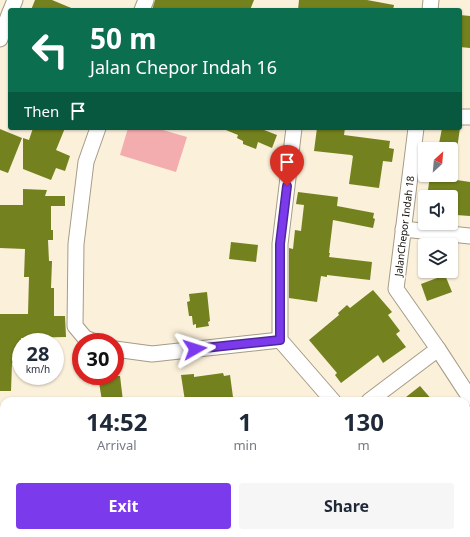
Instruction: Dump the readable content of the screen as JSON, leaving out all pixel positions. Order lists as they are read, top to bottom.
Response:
{
  "streets": {
    "street": ["JalanChepor Indah 18"]
  },
  "north": "top right",
  "page": {
    "turn": ["50 m", "Jalan Chepor Indah 16"],
    "then": "Then",
    "speed": "28 km/h",
    "limit": "30",
    "eta": [
      "14:52",
      "Arrival",
      "1",
      "min",
      "130",
      "m"
    ],
    "buttons": ["Exit", "Share"]
  }
}
